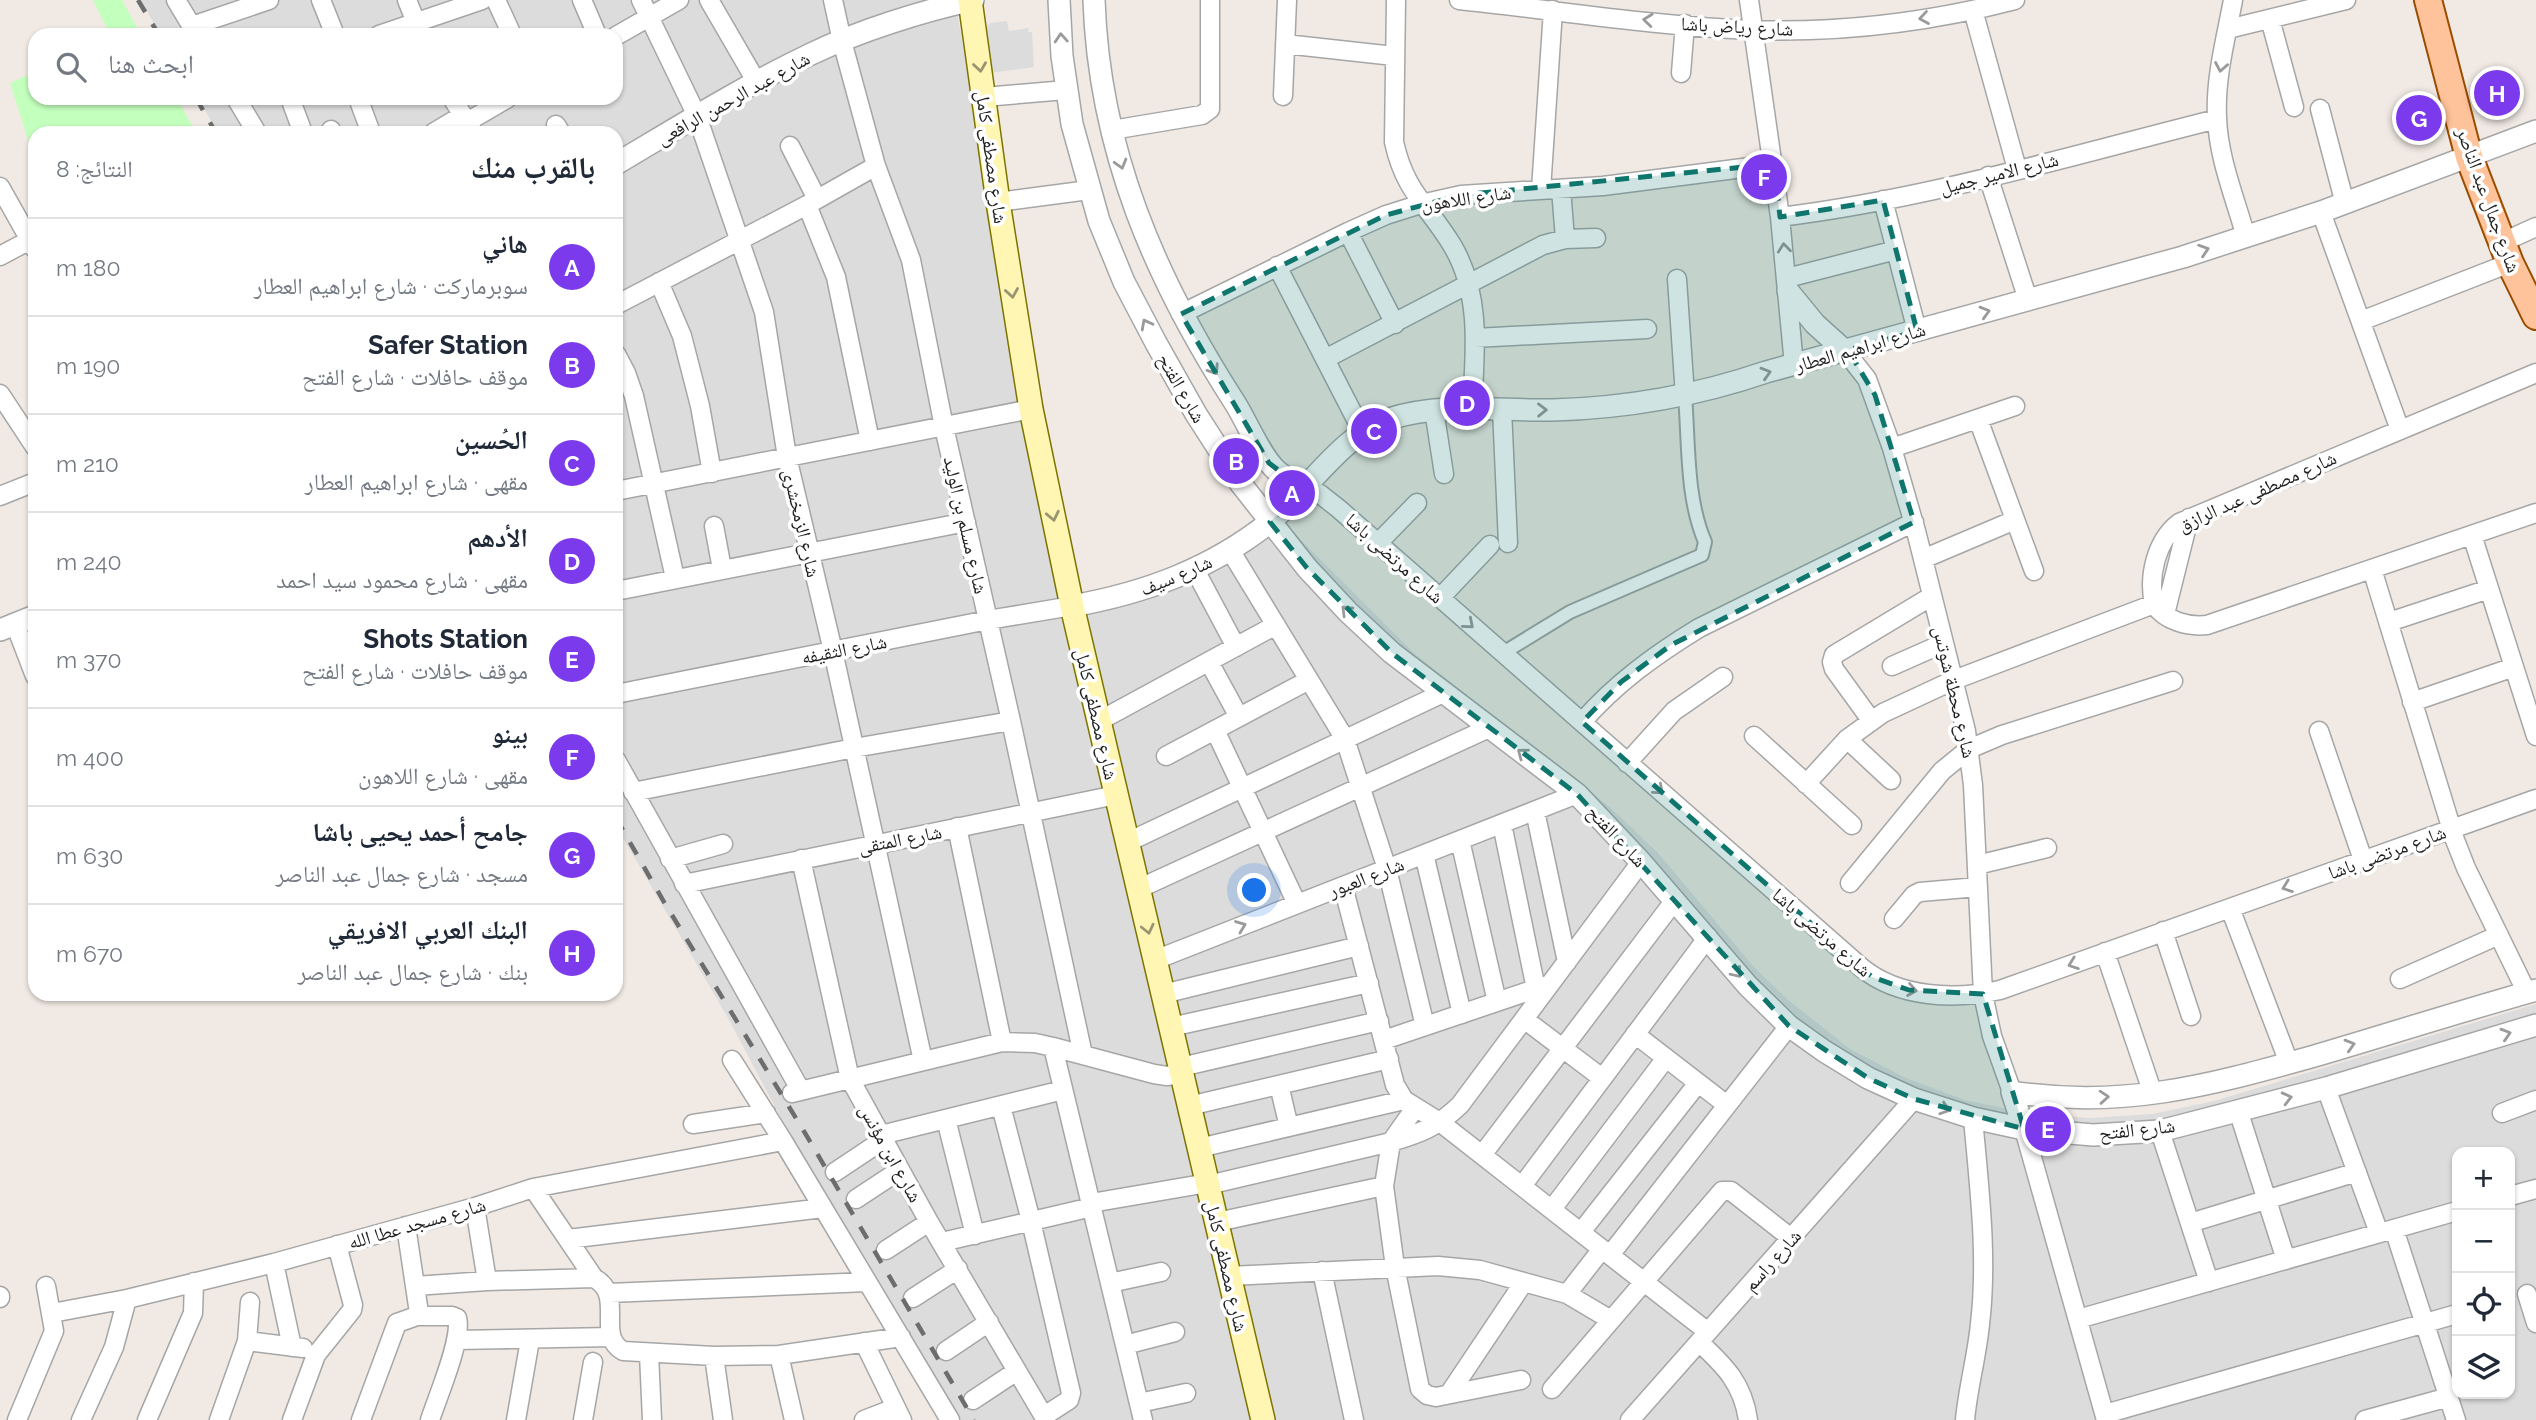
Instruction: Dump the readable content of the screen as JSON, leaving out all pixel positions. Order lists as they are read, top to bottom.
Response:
{
  "streets": {
    "main road": ["شارع مصطفى كامل", "شارع جمال عبد الناصر"],
    "street": [
      "شارع رياض باشا",
      "شارع عبد الرحمن الرافعى",
      "شارع الامير جميل",
      "شارع اللاهون",
      "شارع ابراهيم العطار",
      "شارع الفتح",
      "شارع مصطفى عبد الرازق",
      "شارع الزمخشرى",
      "شارع مسلم بن الوليد",
      "شارع مرتضى باشا",
      "شارع سيف",
      "شارع الثقيفه",
      "شارع محطة شوتس",
      "شارع المتقى",
      "شارع العبور",
      "شارع ابن مؤنس",
      "شارع مسجد عطا الله",
      "شارع راسم"
    ]
  },
  "crossings": [
    ["شارع عبد الرحمن الرافعى", "شارع مصطفى كامل"],
    ["شارع عبد الرحمن الرافعى", "شارع الزمخشرى"],
    ["شارع عبد الرحمن الرافعى", "شارع مسلم بن الوليد"],
    ["شارع مصطفى كامل", "شارع سيف"],
    ["شارع مصطفى كامل", "شارع الثقيفه"],
    ["شارع مصطفى كامل", "شارع المتقى"],
    ["شارع مصطفى كامل", "شارع العبور"],
    ["شارع اللاهون", "شارع الفتح"],
    ["شارع جمال عبد الناصر", "شارع ابراهيم العطار"],
    ["شارع ابراهيم العطار", "شارع الفتح"],
    ["شارع ابراهيم العطار", "شارع مرتضى باشا"],
    ["شارع ابراهيم العطار", "شارع سيف"],
    ["شارع ابراهيم العطار", "شارع محطة شوتس"],
    ["شارع الفتح", "شارع مرتضى باشا"],
    ["شارع الفتح", "شارع سيف"],
    ["شارع الفتح", "شارع محطة شوتس"],
    ["شارع الفتح", "شارع العبور"],
    ["شارع الفتح", "شارع راسم"],
    ["شارع الزمخشرى", "شارع الثقيفه"],
    ["شارع الزمخشرى", "شارع المتقى"],
    ["شارع مسلم بن الوليد", "شارع الثقيفه"],
    ["شارع مسلم بن الوليد", "شارع المتقى"],
    ["شارع مرتضى باشا", "شارع محطة شوتس"],
    ["شارع سيف", "شارع الثقيفه"],
    ["شارع المتقى", "شارع ابن مؤنس"]
  ],
  "one_way": ["شارع رياض باشا", "شارع مصطفى كامل"],
  "page": {
    "search": "ابحث هنا",
    "pins": [
      "H",
      "G",
      "F",
      "D",
      "C",
      "B",
      "A",
      "E"
    ],
    "heading": ["بالقرب منك", "النتائج: 8"],
    "list": [
      {
        "mark": "A",
        "name": "هاني",
        "note": "سوبرماركت · شارع ابراهيم العطار",
        "value": "180 m"
      },
      {
        "mark": "B",
        "name": "Safer Station",
        "note": "موقف حافلات · شارع الفتح",
        "value": "190 m"
      },
      {
        "mark": "C",
        "name": "الحُسين",
        "note": "مقهى · شارع ابراهيم العطار",
        "value": "210 m"
      },
      {
        "mark": "D",
        "name": "الأدهم",
        "note": "مقهى · شارع محمود سيد احمد",
        "value": "240 m"
      },
      {
        "mark": "E",
        "name": "Shots Station",
        "note": "موقف حافلات · شارع الفتح",
        "value": "370 m"
      },
      {
        "mark": "F",
        "name": "بينو",
        "note": "مقهى · شارع اللاهون",
        "value": "400 m"
      },
      {
        "mark": "G",
        "name": "جامح أحمد يحيى باشا",
        "note": "مسجد · شارع جمال عبد الناصر",
        "value": "630 m"
      },
      {
        "mark": "H",
        "name": "البنك العربي الافريقي",
        "note": "بنك · شارع جمال عبد الناصر",
        "value": "670 m"
      }
    ],
    "map_buttons": ["+", "−"]
  }
}
